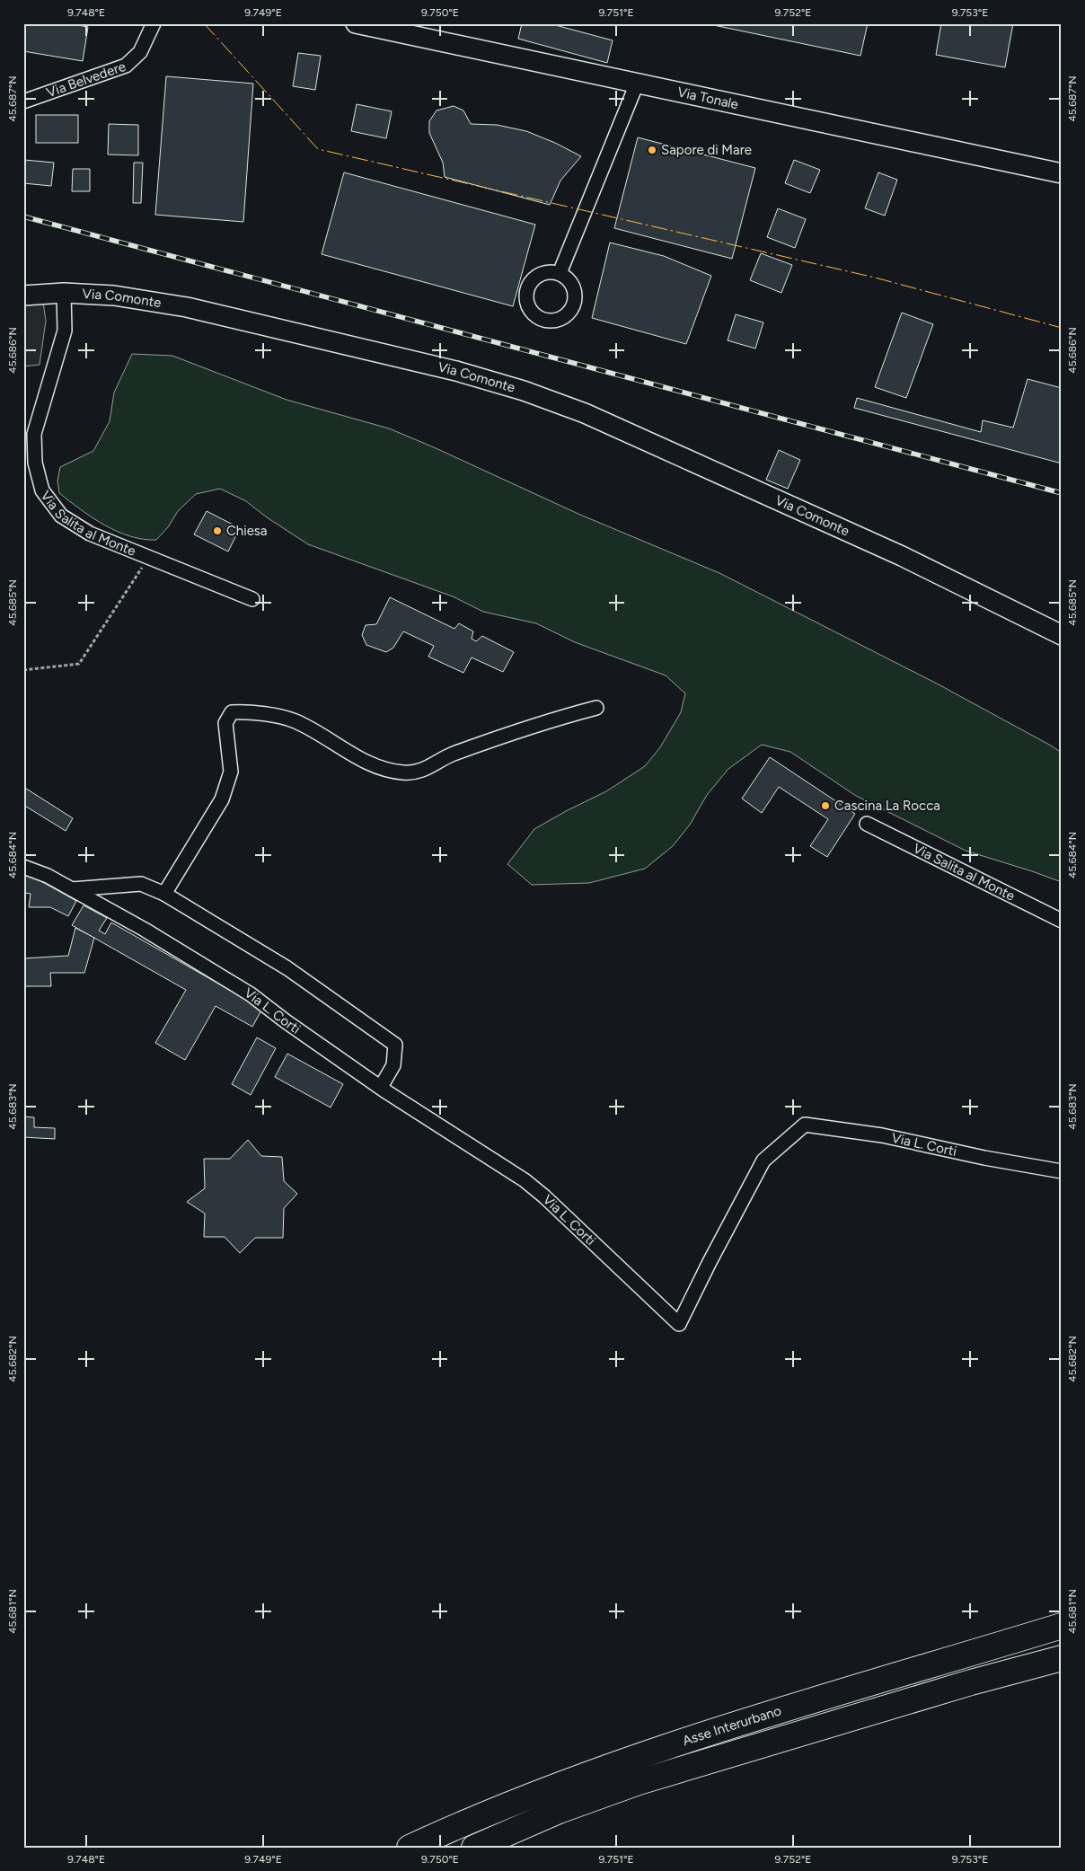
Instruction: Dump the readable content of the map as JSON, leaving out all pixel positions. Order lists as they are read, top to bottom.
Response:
{
  "streets": {
    "highway": ["Asse Interurbano"],
    "street": [
      "Via Belvedere",
      "Via Tonale",
      "Via Comonte",
      "Via Salita al Monte",
      "Via L. Corti"
    ]
  },
  "crossings": [
    ["Via Comonte", "Via Salita al Monte"]
  ],
  "places": ["Sapore di Mare", "Chiesa", "Cascina La Rocca"],
  "coordinates": [
    "9.748°E",
    "9.749°E",
    "9.750°E",
    "9.751°E",
    "9.752°E",
    "9.753°E",
    "45.687°N",
    "45.686°N",
    "45.685°N",
    "45.684°N",
    "45.683°N",
    "45.682°N",
    "45.681°N"
  ]
}
